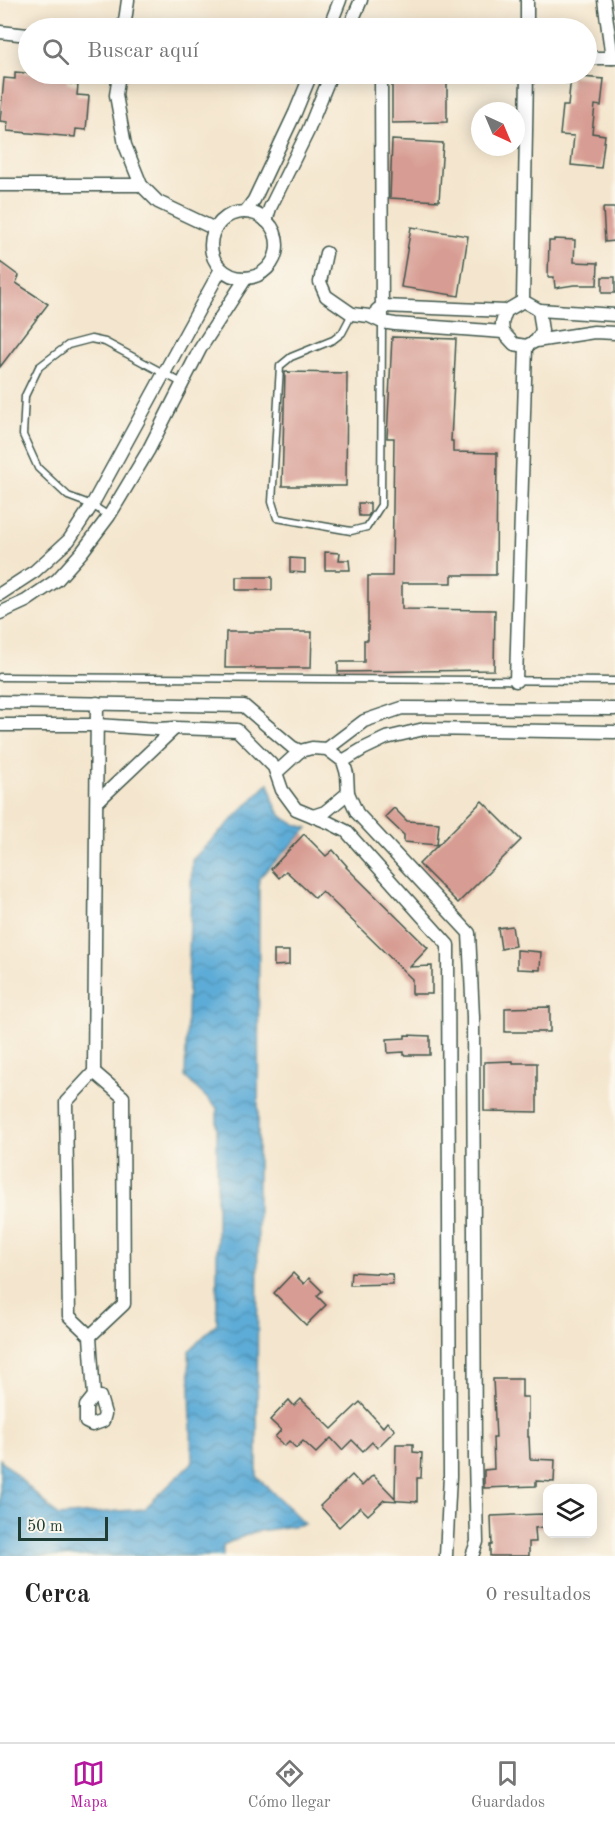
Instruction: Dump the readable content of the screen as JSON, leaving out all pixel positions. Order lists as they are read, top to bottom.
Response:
{
  "scale_bar": "50 m",
  "north": "bottom right",
  "page": {
    "search": "Buscar aquí",
    "scale": "50 m",
    "heading": ["Cerca", "0 resultados"],
    "nav": ["Mapa", "Cómo llegar", "Guardados"]
  }
}
